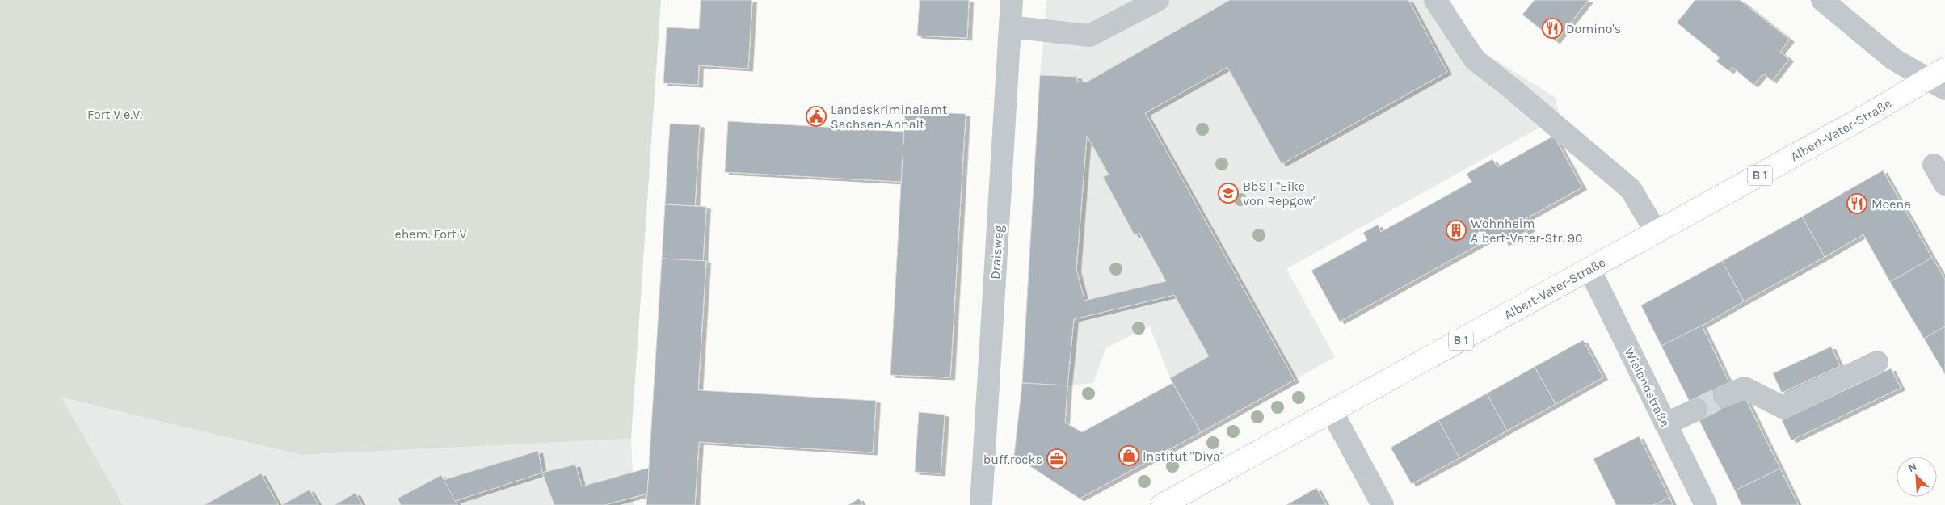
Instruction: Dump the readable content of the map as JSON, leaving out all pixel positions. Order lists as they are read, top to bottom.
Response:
{
  "streets": {
    "main road": ["Albert-Vater-Straße", "B 1"],
    "street": ["Draisweg", "Wielandstraße"]
  },
  "crossings": [
    ["Albert-Vater-Straße", "Wielandstraße"]
  ],
  "parks": ["Fort V e.V.", "ehem. Fort V"],
  "places": {
    "restaurant": ["Domino's", "Moena"],
    "public building": ["Landeskriminalamt Sachsen-Anhalt"],
    "school or university": ["BbS I \"Eike von Repgow\""],
    "building": ["Wohnheim Albert-Vater-Str. 90"],
    "shop": ["Institut \"Diva\""],
    "office": ["buff.rocks"]
  },
  "north": "top left"
}
